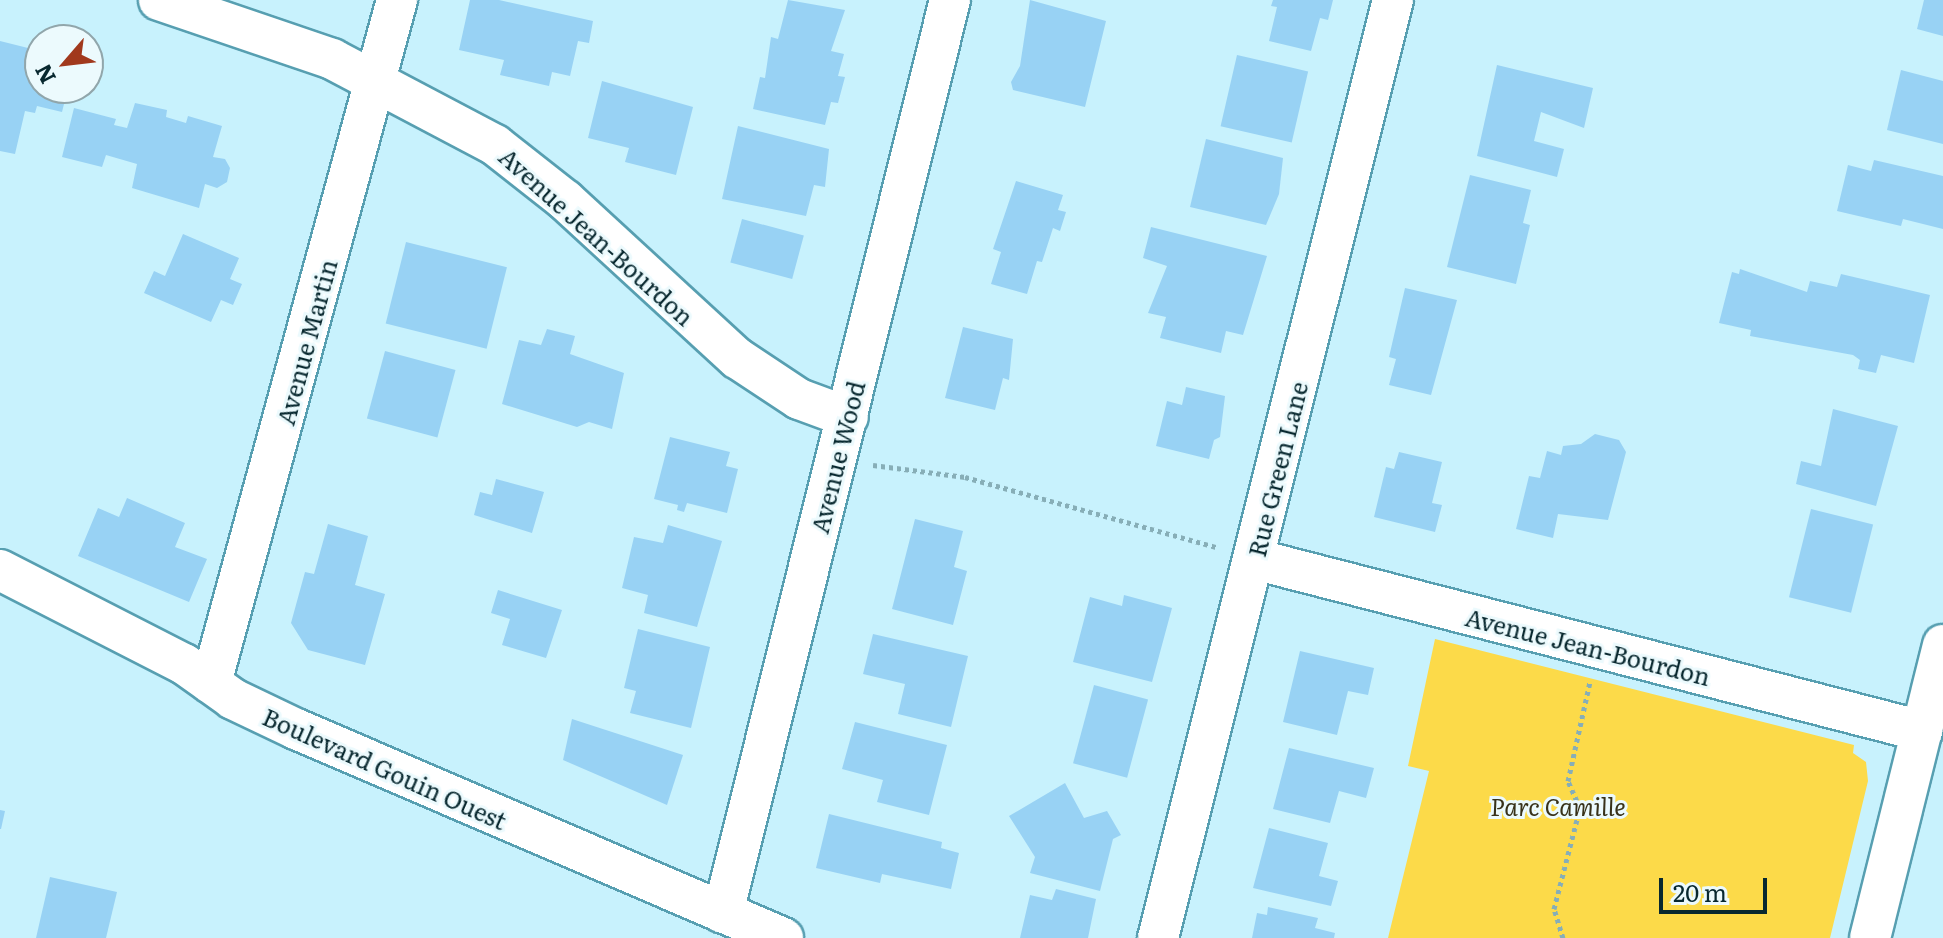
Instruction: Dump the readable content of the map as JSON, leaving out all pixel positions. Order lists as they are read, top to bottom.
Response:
{
  "streets": {
    "street": [
      "Avenue Jean-Bourdon",
      "Avenue Martin",
      "Avenue Wood",
      "Rue Green Lane",
      "Boulevard Gouin Ouest"
    ]
  },
  "crossings": [
    ["Avenue Jean-Bourdon", "Avenue Martin"],
    ["Avenue Jean-Bourdon", "Avenue Wood"],
    ["Avenue Jean-Bourdon", "Rue Green Lane"],
    ["Avenue Martin", "Boulevard Gouin Ouest"],
    ["Avenue Wood", "Boulevard Gouin Ouest"]
  ],
  "parks": ["Parc Camille"],
  "scale_bar": "20 m",
  "north": "bottom left"
}
